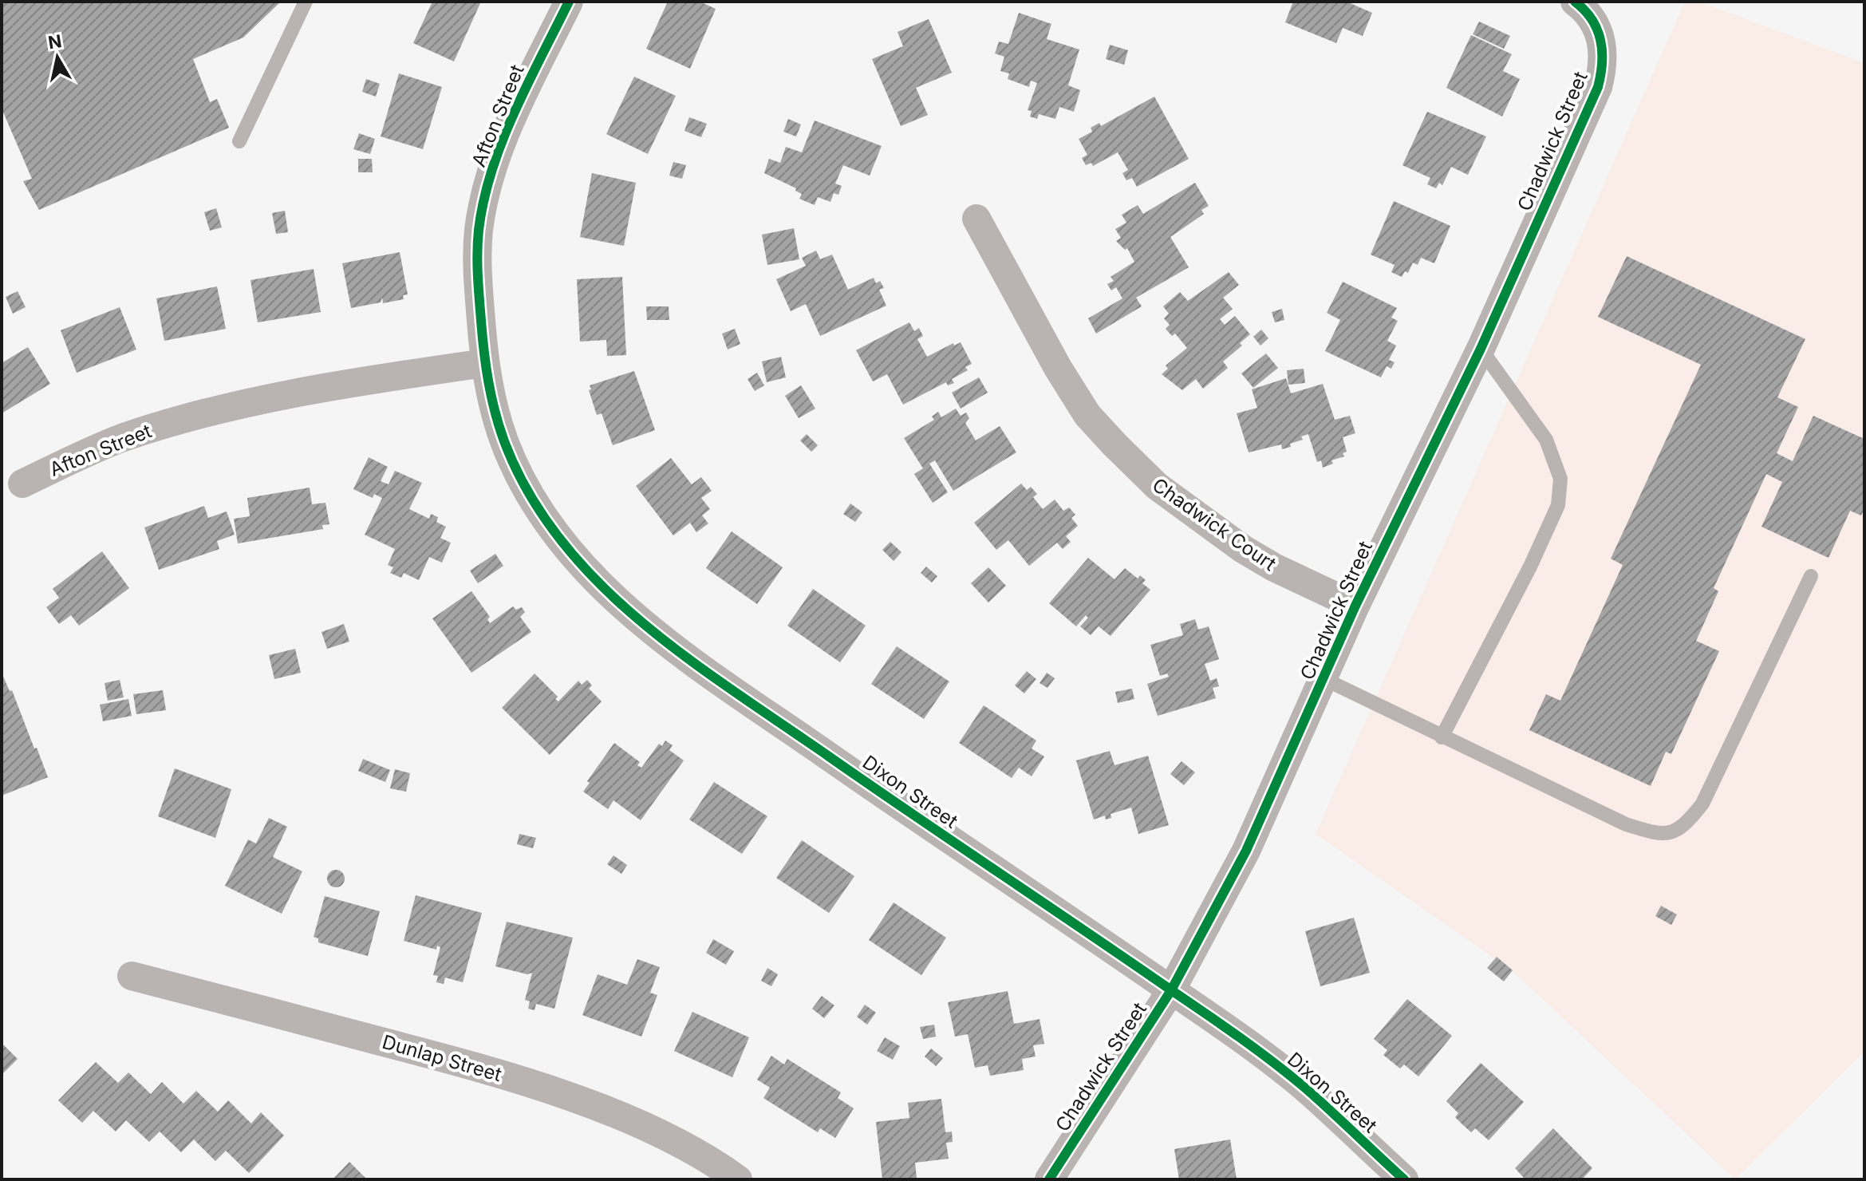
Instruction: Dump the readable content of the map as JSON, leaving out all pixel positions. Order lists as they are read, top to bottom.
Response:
{
  "streets": {
    "street": [
      "Afton Street",
      "Chadwick Street",
      "Chadwick Court",
      "Dixon Street",
      "Dunlap Street"
    ]
  },
  "crossings": [
    ["Afton Street", "Dixon Street"],
    ["Chadwick Street", "Chadwick Court"],
    ["Chadwick Street", "Dixon Street"]
  ],
  "north": "top"
}
